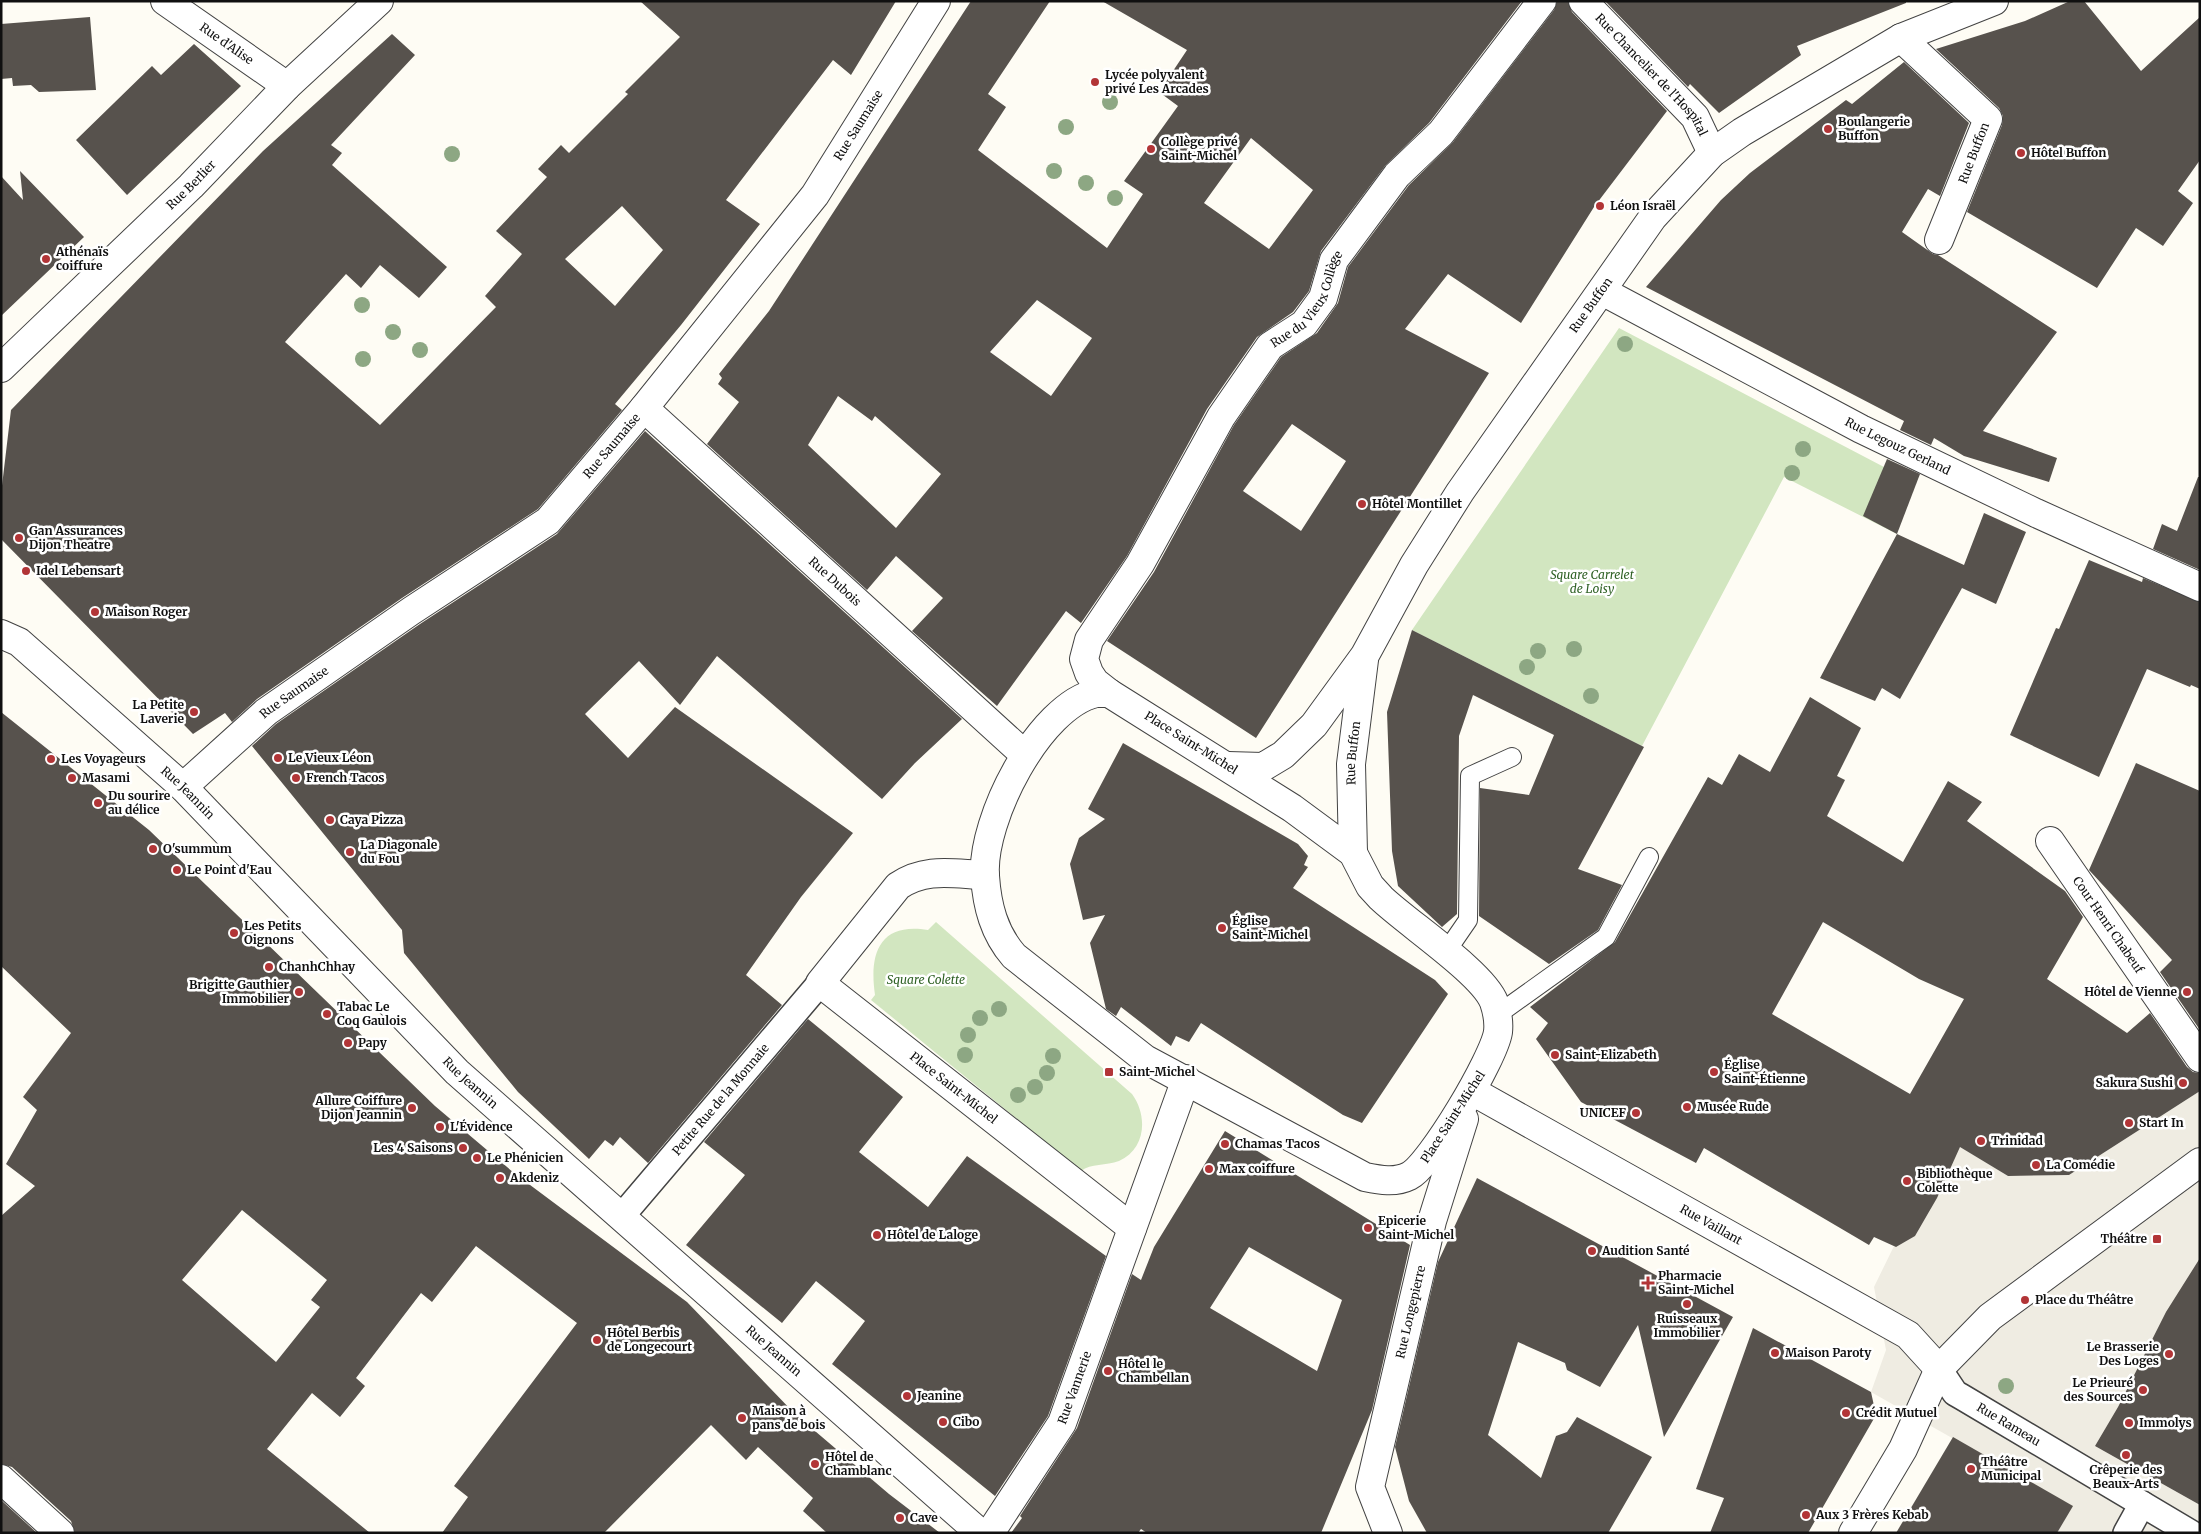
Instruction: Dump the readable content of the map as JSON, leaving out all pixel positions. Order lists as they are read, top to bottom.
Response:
{
  "streets": {
    "street": [
      "Rue d'Alise",
      "Rue Chancelier de l'Hospital",
      "Rue Saumaise",
      "Rue Buffon",
      "Rue Berlier",
      "Rue du Vieux Collège",
      "Rue Legouz Gerland",
      "Rue Dubois",
      "Place Saint-Michel",
      "Rue Jeannin",
      "Cour Henri Chabeuf",
      "Petite Rue de la Monnaie",
      "Rue Vaillant",
      "Rue Longepierre",
      "Rue Vannerie",
      "Rue Rameau"
    ]
  },
  "crossings": [
    ["Rue d'Alise", "Rue Berlier"],
    ["Rue Chancelier de l'Hospital", "Rue Buffon"],
    ["Rue Saumaise", "Rue Dubois"],
    ["Rue Saumaise", "Rue Jeannin"],
    ["Rue Buffon", "Rue Legouz Gerland"],
    ["Rue Buffon", "Place Saint-Michel"],
    ["Rue du Vieux Collège", "Place Saint-Michel"],
    ["Rue Dubois", "Place Saint-Michel"],
    ["Place Saint-Michel", "Petite Rue de la Monnaie"],
    ["Place Saint-Michel", "Rue Vaillant"],
    ["Place Saint-Michel", "Rue Longepierre"],
    ["Place Saint-Michel", "Rue Vannerie"],
    ["Rue Jeannin", "Petite Rue de la Monnaie"],
    ["Rue Vaillant", "Rue Longepierre"],
    ["Rue Vaillant", "Rue Rameau"]
  ],
  "parks": ["Square Carrelet de Loisy", "Square Colette"],
  "places": {
    "other": [
      "Lycée polyvalent privé Les Arcades",
      "Boulangerie Buffon",
      "Collège privé Saint-Michel",
      "Hôtel Buffon",
      "Léon Israël",
      "Athénaïs coiffure",
      "Hôtel Montillet",
      "Gan Assurances Dijon Theatre",
      "Idel Lebensart",
      "Maison Roger",
      "La Petite Laverie",
      "Le Vieux Léon",
      "Les Voyageurs",
      "Masami",
      "French Tacos",
      "Du sourire au délice",
      "Caya Pizza",
      "O'summum",
      "La Diagonale du Fou",
      "Le Point d'Eau",
      "Église Saint-Michel",
      "Les Petits Oignons",
      "ChanhChhay",
      "Brigitte Gauthier Immobilier",
      "Hôtel de Vienne",
      "Tabac Le Coq Gaulois",
      "Papy",
      "Saint-Elizabeth",
      "Église Saint-Étienne",
      "Sakura Sushi",
      "Musée Rude",
      "Allure Coiffure Dijon Jeannin",
      "UNICEF",
      "Start In",
      "L'Évidence",
      "Trinidad",
      "Chamas Tacos",
      "Les 4 Saisons",
      "Le Phénicien",
      "La Comédie",
      "Max coiffure",
      "Akdeniz",
      "Bibliothèque Colette",
      "Epicerie Saint-Michel",
      "Hôtel de Laloge",
      "Audition Santé",
      "Place du Théâtre",
      "Ruisseaux Immobilier",
      "Hôtel Berbis de Longecourt",
      "Maison Paroty",
      "Le Brasserie Des Loges",
      "Hôtel le Chambellan",
      "Le Prieuré des Sources",
      "Jeanine",
      "Crédit Mutuel",
      "Maison à pans de bois",
      "Cibo",
      "Immolys",
      "Crêperie des Beaux-Arts",
      "Hôtel de Chamblanc",
      "Théâtre Municipal",
      "Aux 3 Frères Kebab",
      "Cave"
    ],
    "transit": ["Saint-Michel", "Théâtre"],
    "health": ["Pharmacie Saint-Michel"]
  }
}
